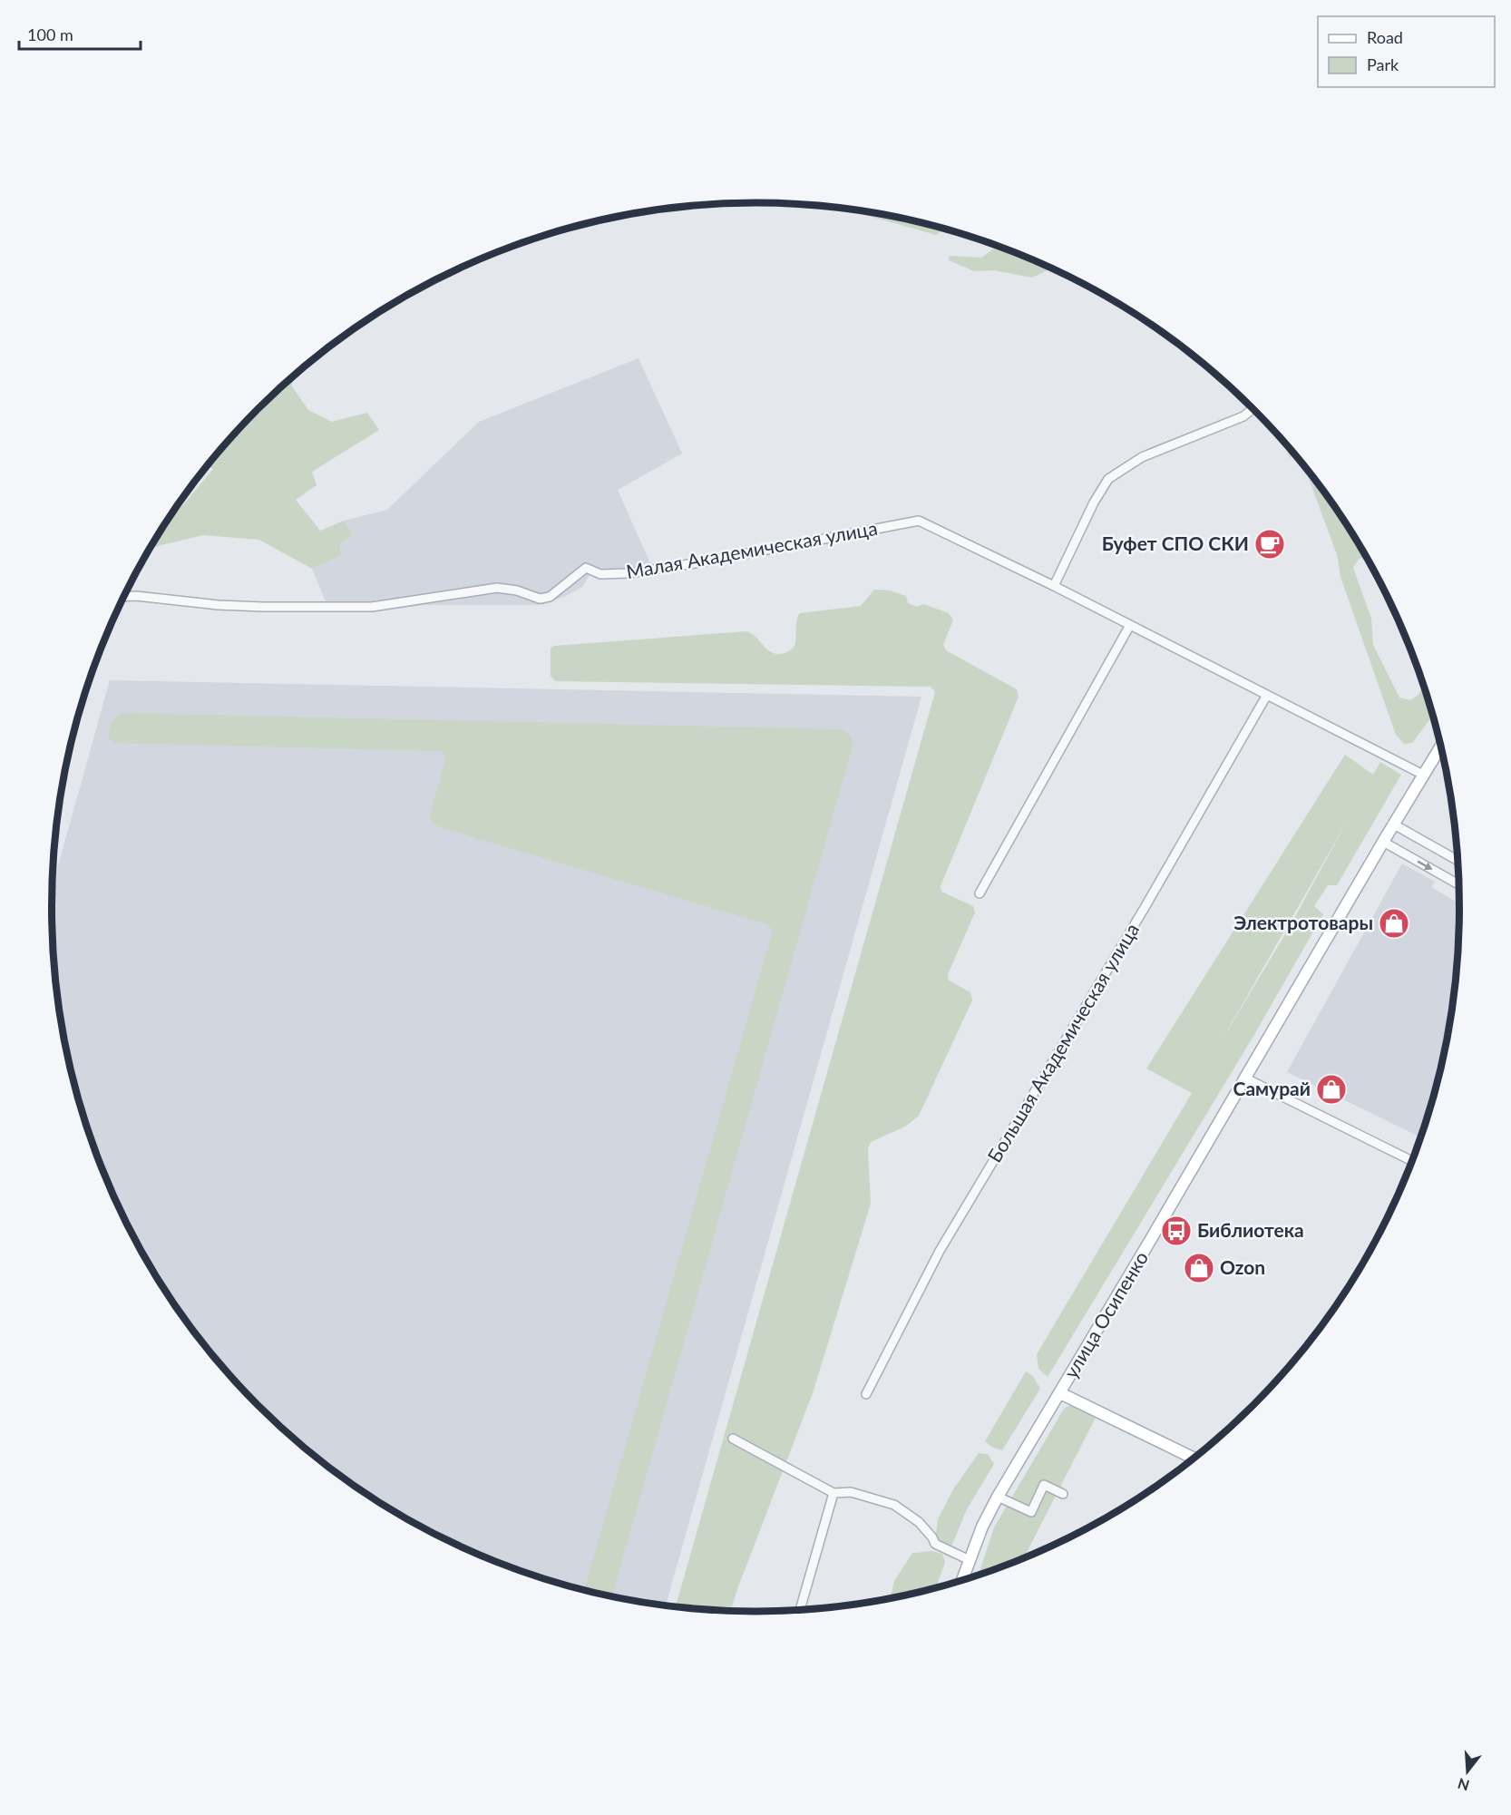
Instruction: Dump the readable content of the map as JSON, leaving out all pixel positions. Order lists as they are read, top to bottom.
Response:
{
  "streets": {
    "main road": ["улица Осипенко"],
    "street": ["Малая Академическая улица", "Большая Академическая улица"]
  },
  "places": {
    "cafe": ["Буфет СПО СКИ"],
    "shop": ["Электротовары", "Самурай", "Ozon"],
    "bus stop": ["Библиотека"]
  },
  "legend": ["Road", "Park"],
  "scale_bar": "100 m",
  "north": "bottom"
}
